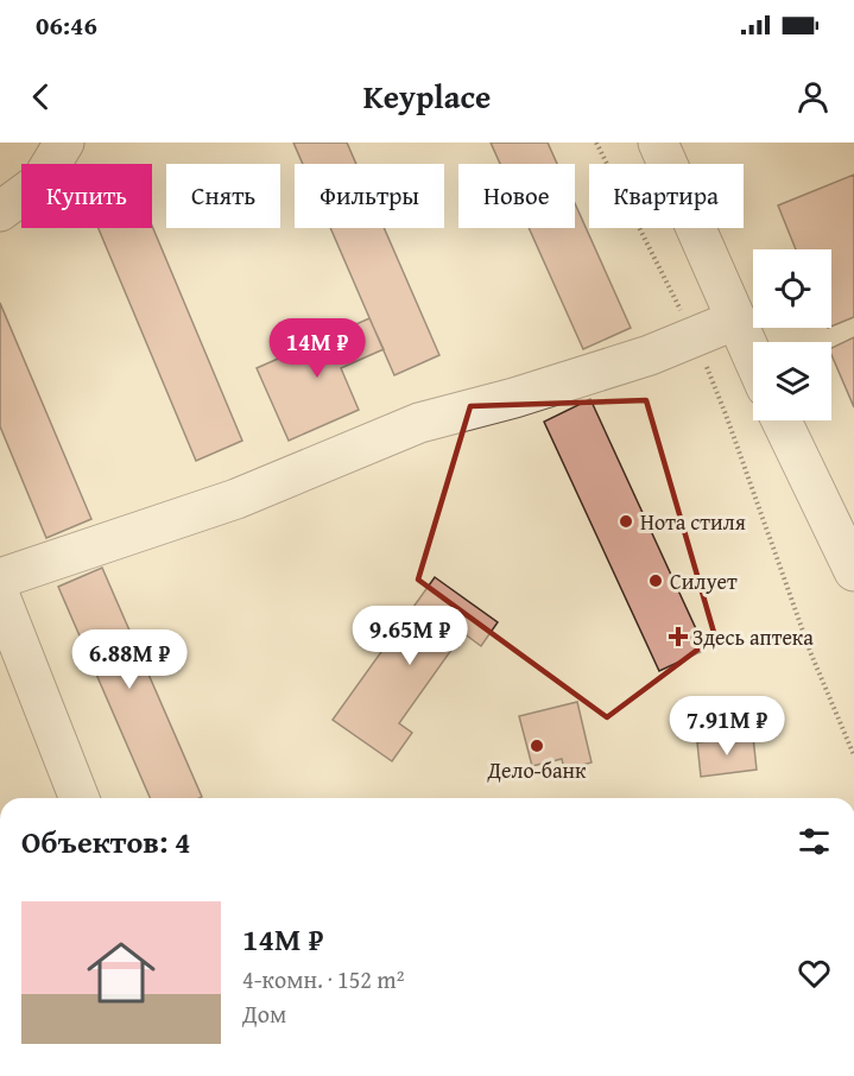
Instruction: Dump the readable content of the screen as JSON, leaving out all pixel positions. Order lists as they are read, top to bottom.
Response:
{
  "places": {
    "other": ["Нота стиля", "Силует", "Дело-банк"],
    "health": ["Здесь аптека"]
  },
  "page": {
    "status": "06:46",
    "header": "Keyplace",
    "chip": [
      "Купить",
      "Снять",
      "Фильтры",
      "Новое",
      "Квартира"
    ],
    "price": [
      "14M ₽",
      "9.65M ₽",
      "6.88M ₽",
      "7.91M ₽"
    ],
    "heading": "Объектов: 4",
    "list": [
      {
        "name": "14M ₽",
        "note": "4-комн. · 152 m² · Дом"
      }
    ]
  }
}
